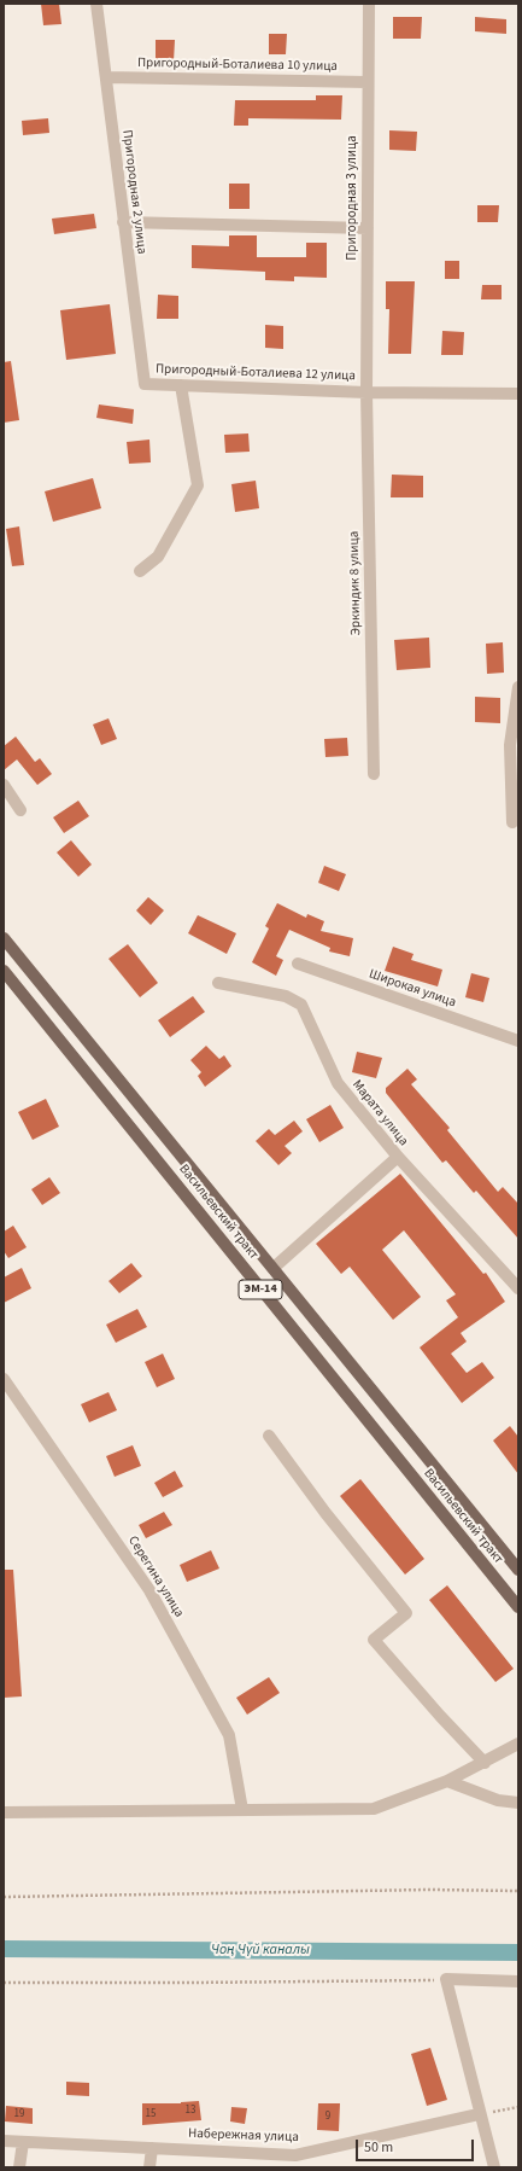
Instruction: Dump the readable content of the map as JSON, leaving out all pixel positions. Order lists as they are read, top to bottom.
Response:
{
  "streets": {
    "main road": ["Васильевский тракт", "ЭМ-14"],
    "street": [
      "Пригородный-Боталиева 10 улица",
      "Пригородная 2 улица",
      "Пригородная 3 улица",
      "Пригородный-Боталиева 12 улица",
      "Эркиндик 8 улица",
      "Широкая улица",
      "Марата улица",
      "Серегина улица",
      "Набережная улица"
    ]
  },
  "crossings": [
    ["Пригородный-Боталиева 10 улица", "Пригородная 2 улица"],
    ["Пригородный-Боталиева 10 улица", "Пригородная 3 улица"],
    ["Пригородная 2 улица", "Пригородный-Боталиева 12 улица"],
    ["Пригородная 3 улица", "Пригородный-Боталиева 12 улица"],
    ["Пригородная 3 улица", "Эркиндик 8 улица"],
    ["Пригородный-Боталиева 12 улица", "Эркиндик 8 улица"]
  ],
  "water": ["Чоң Чүй каналы"],
  "house_numbers": [
    "13",
    "19",
    "15",
    "9"
  ],
  "scale_bar": "50 m"
}
